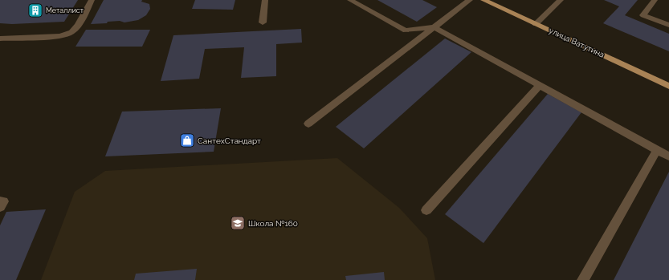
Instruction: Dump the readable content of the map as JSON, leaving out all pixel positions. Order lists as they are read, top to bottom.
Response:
{
  "streets": {
    "main road": ["улица Ватутина"]
  },
  "places": {
    "building": ["Металлист"],
    "shop": ["СантехСтандарт"],
    "school or university": ["Школа №160"]
  }
}
